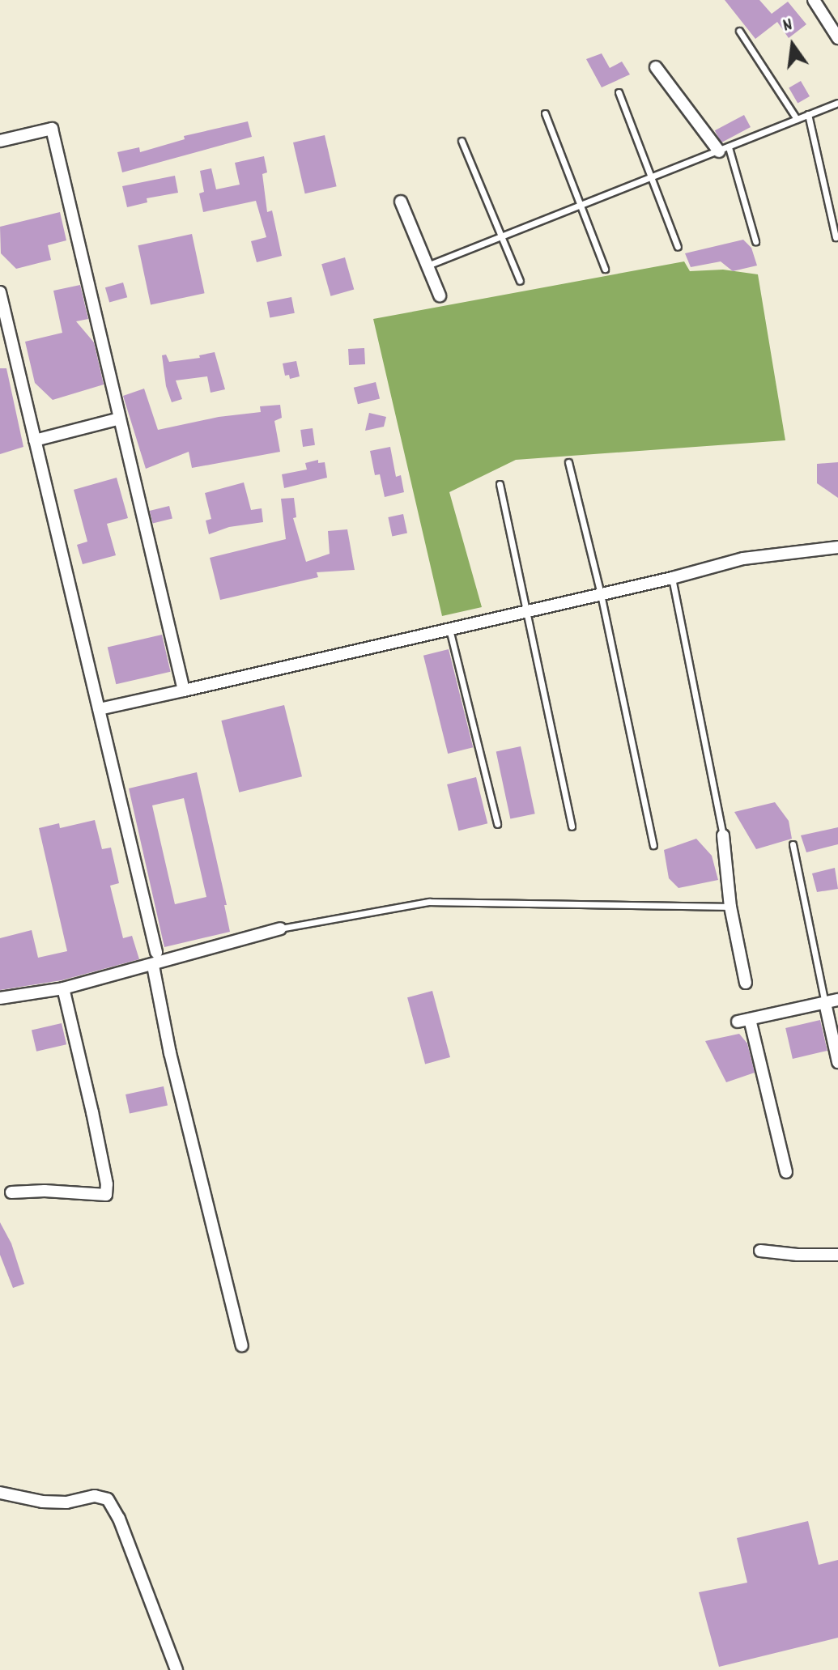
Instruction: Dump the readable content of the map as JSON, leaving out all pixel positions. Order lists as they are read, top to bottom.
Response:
{
  "north": "top"
}
